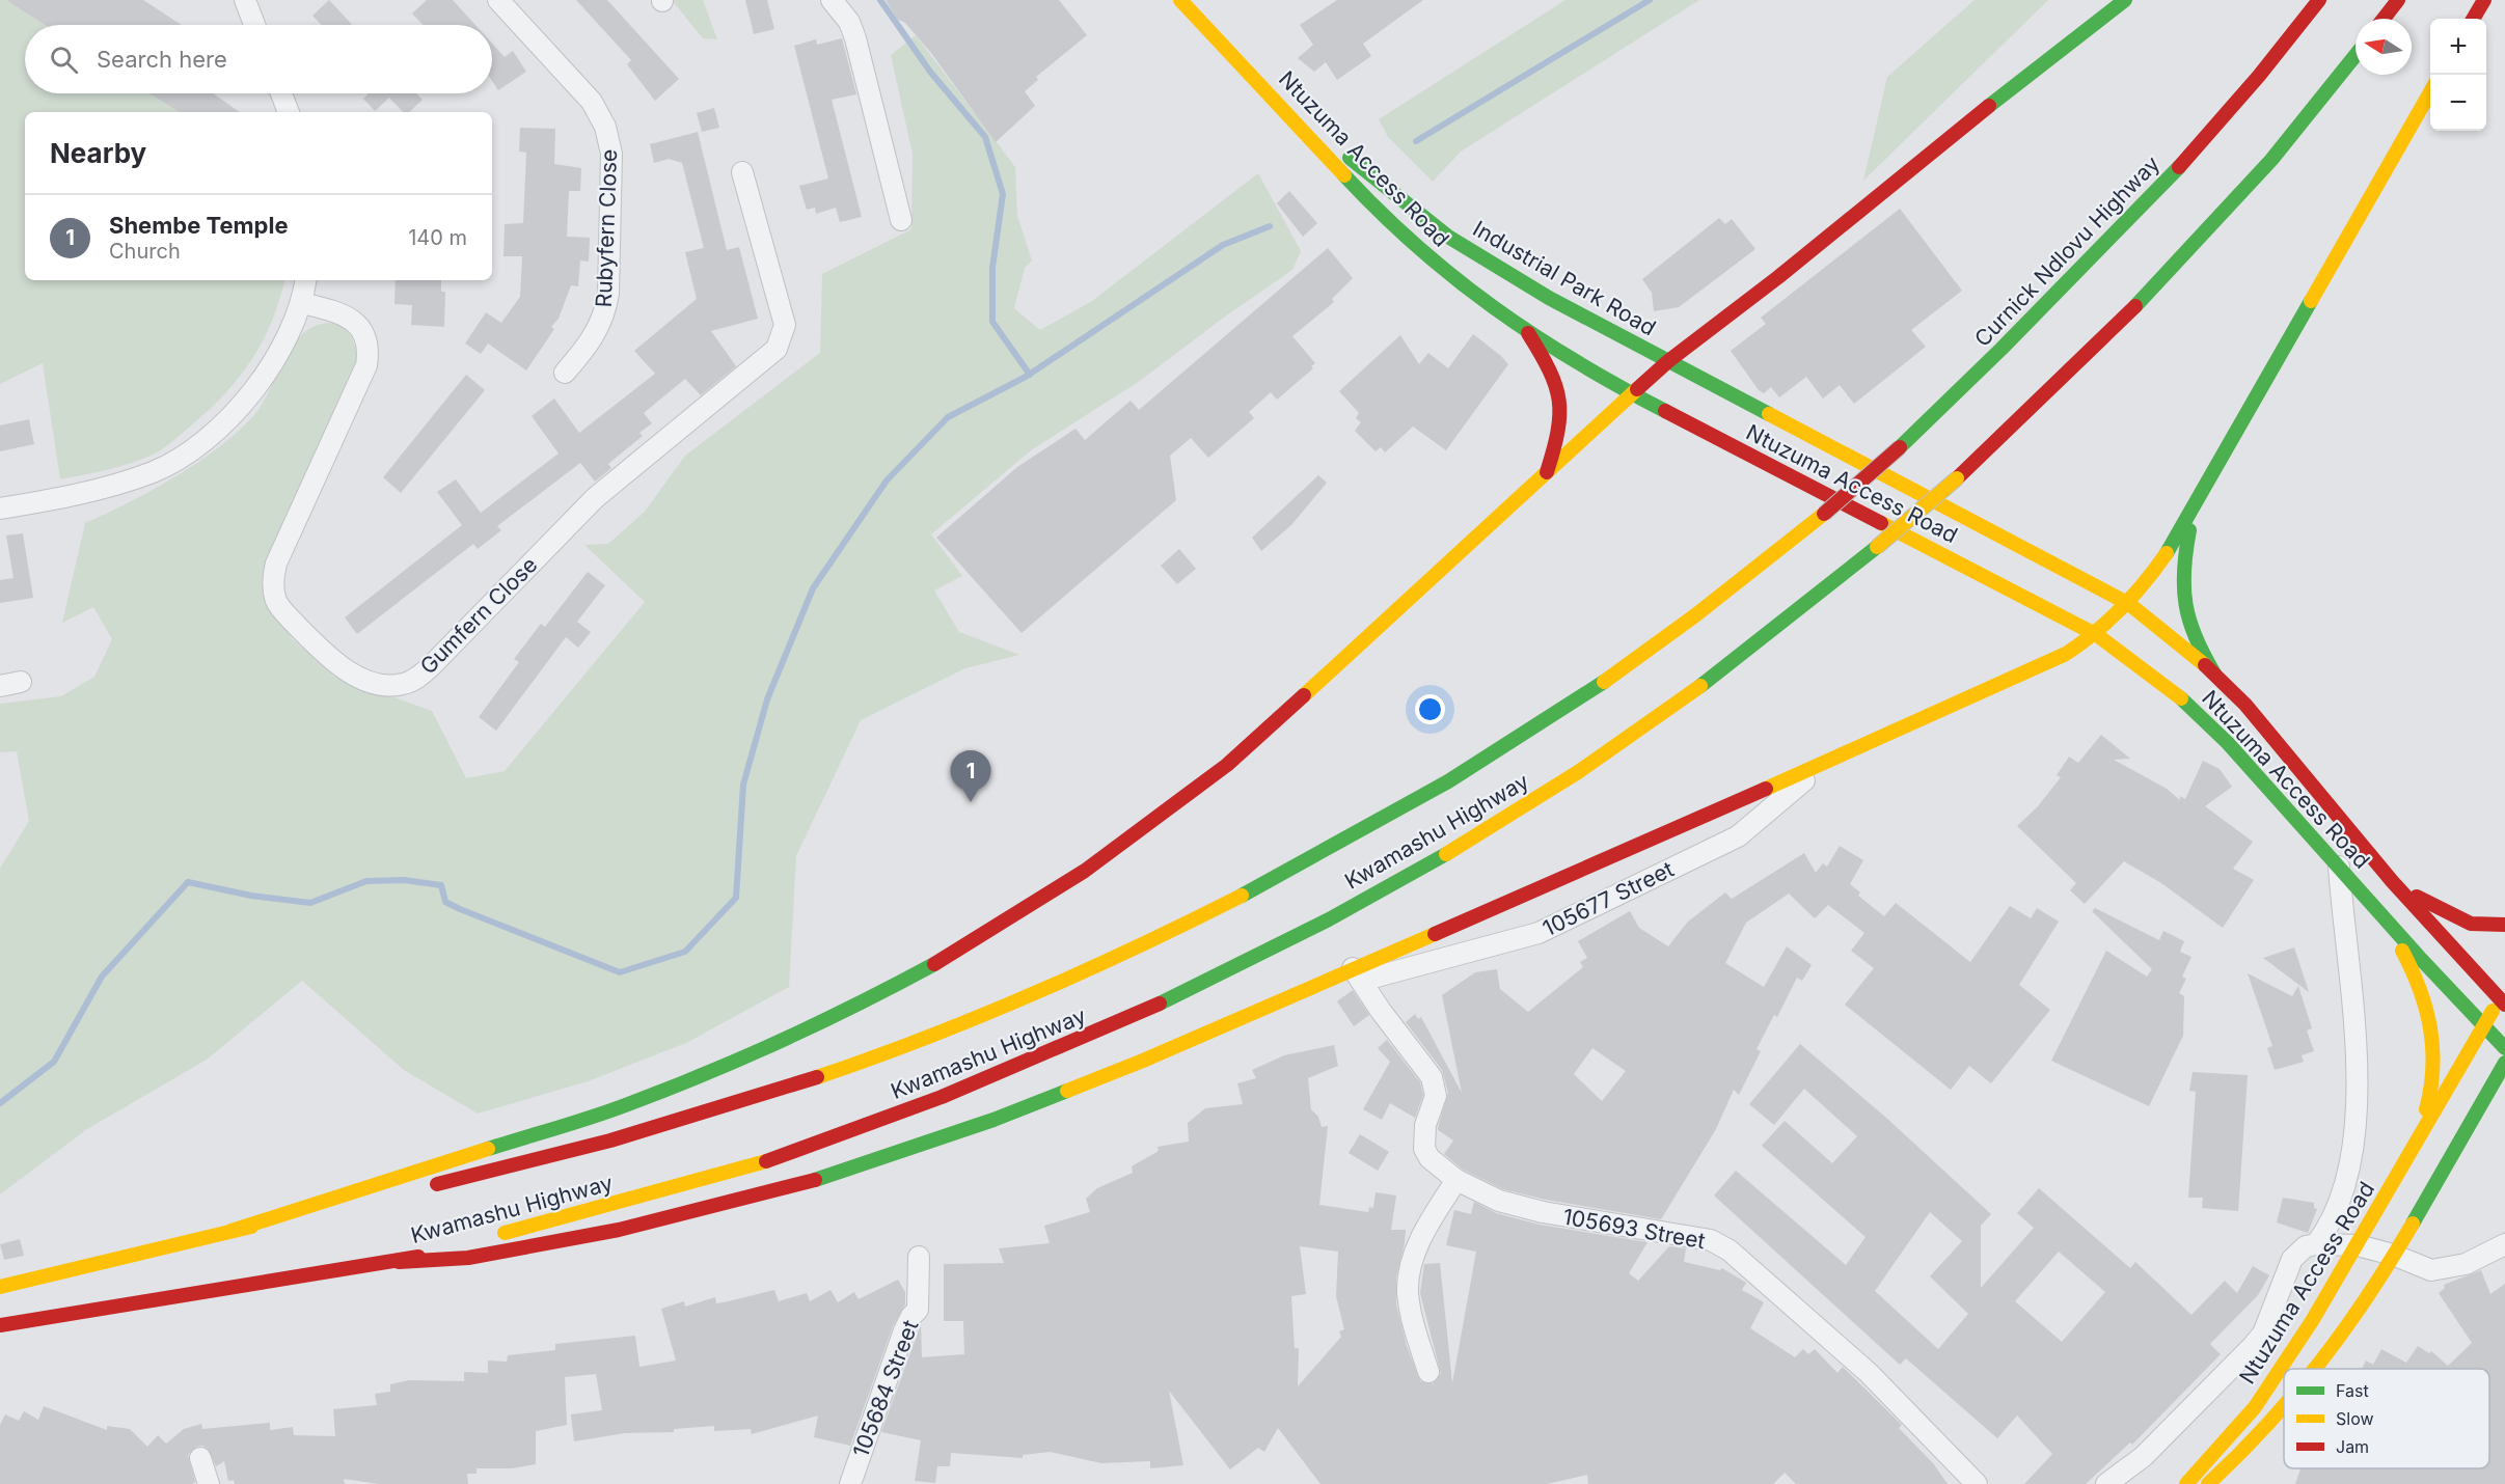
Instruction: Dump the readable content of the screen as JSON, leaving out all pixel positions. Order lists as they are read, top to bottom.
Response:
{
  "streets": {
    "main road": [
      "Ntuzuma Access Road",
      "Curnick Ndlovu Highway",
      "Industrial Park Road",
      "Kwamashu Highway"
    ],
    "street": [
      "Rubyfern Close",
      "Gumfern Close",
      "105677 Street",
      "105693 Street",
      "105684 Street"
    ]
  },
  "crossings": [
    ["Ntuzuma Access Road", "Industrial Park Road"],
    ["Curnick Ndlovu Highway", "Kwamashu Highway"],
    ["105677 Street", "105693 Street"]
  ],
  "legend": ["Fast", "Slow", "Jam"],
  "north": "left",
  "page": {
    "map_buttons": ["+", "−"],
    "search": "Search here",
    "heading": "Nearby",
    "list": [
      {
        "mark": "1",
        "name": "Shembe Temple",
        "note": "Church",
        "value": "140 m"
      }
    ],
    "pins": "1"
  }
}
